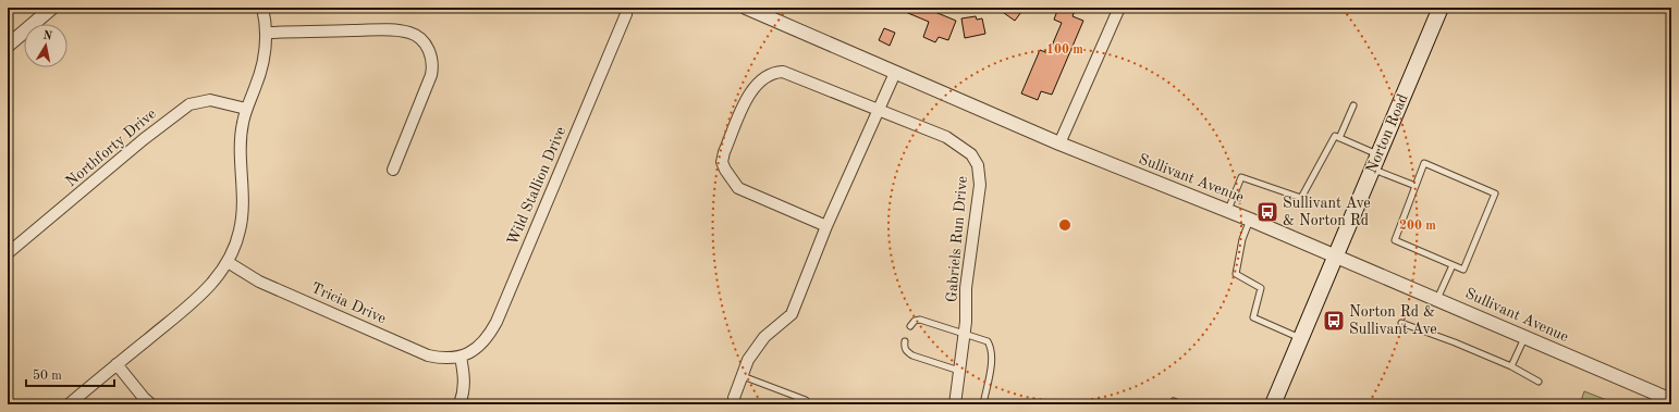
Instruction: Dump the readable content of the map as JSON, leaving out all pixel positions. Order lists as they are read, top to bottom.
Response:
{
  "streets": {
    "main road": ["Norton Road"],
    "street": [
      "Northforty Drive",
      "Sullivant Avenue",
      "Wild Stallion Drive",
      "Gabriels Run Drive",
      "Tricia Drive"
    ]
  },
  "crossings": [
    ["Norton Road", "Sullivant Avenue"],
    ["Wild Stallion Drive", "Tricia Drive"]
  ],
  "places": {
    "bus stop": ["Sullivant Ave & Norton Rd", "Norton Rd & Sullivant Ave"]
  },
  "scale_bar": "50 m",
  "north": "top",
  "rings": ["100 m", "200 m"]
}
